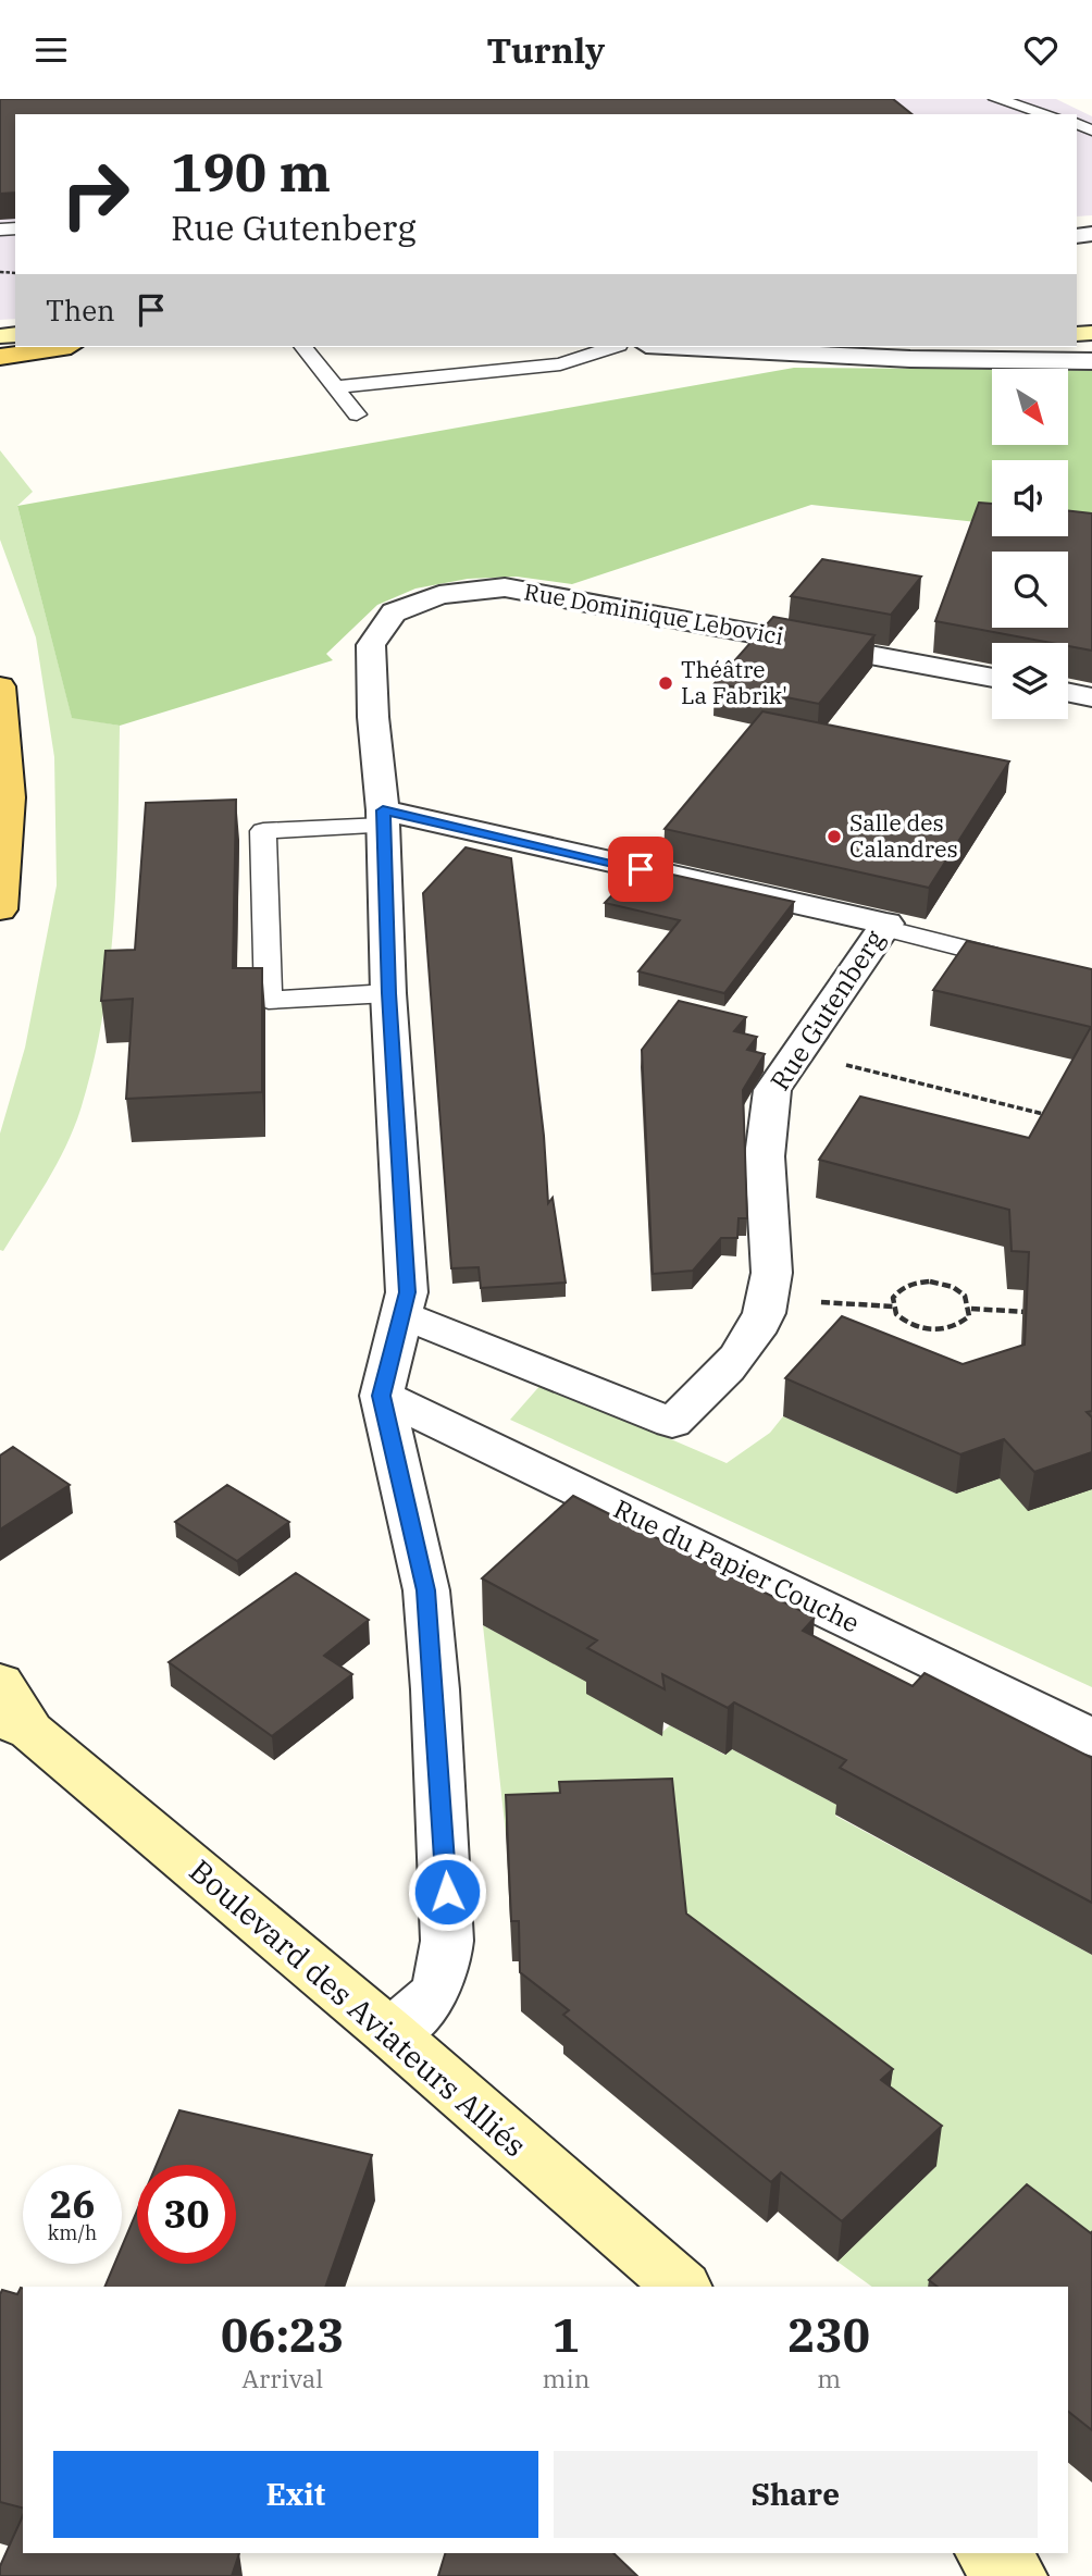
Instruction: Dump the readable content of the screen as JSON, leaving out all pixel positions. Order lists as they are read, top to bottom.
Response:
{
  "streets": {
    "main road": ["Boulevard des Aviateurs Alliés"],
    "street": ["Rue Dominique Lebovici", "Rue Gutenberg", "Rue du Papier Couche"]
  },
  "crossings": [
    ["Rue Dominique Lebovici", "Rue Gutenberg"]
  ],
  "places": ["Théâtre La Fabrik'", "Salle des Calandres"],
  "north": "bottom right",
  "page": {
    "header": "Turnly",
    "turn": ["190 m", "Rue Gutenberg"],
    "then": "Then",
    "speed": "26 km/h",
    "limit": "30",
    "eta": [
      "06:23",
      "Arrival",
      "1",
      "min",
      "230",
      "m"
    ],
    "buttons": ["Exit", "Share"]
  }
}
